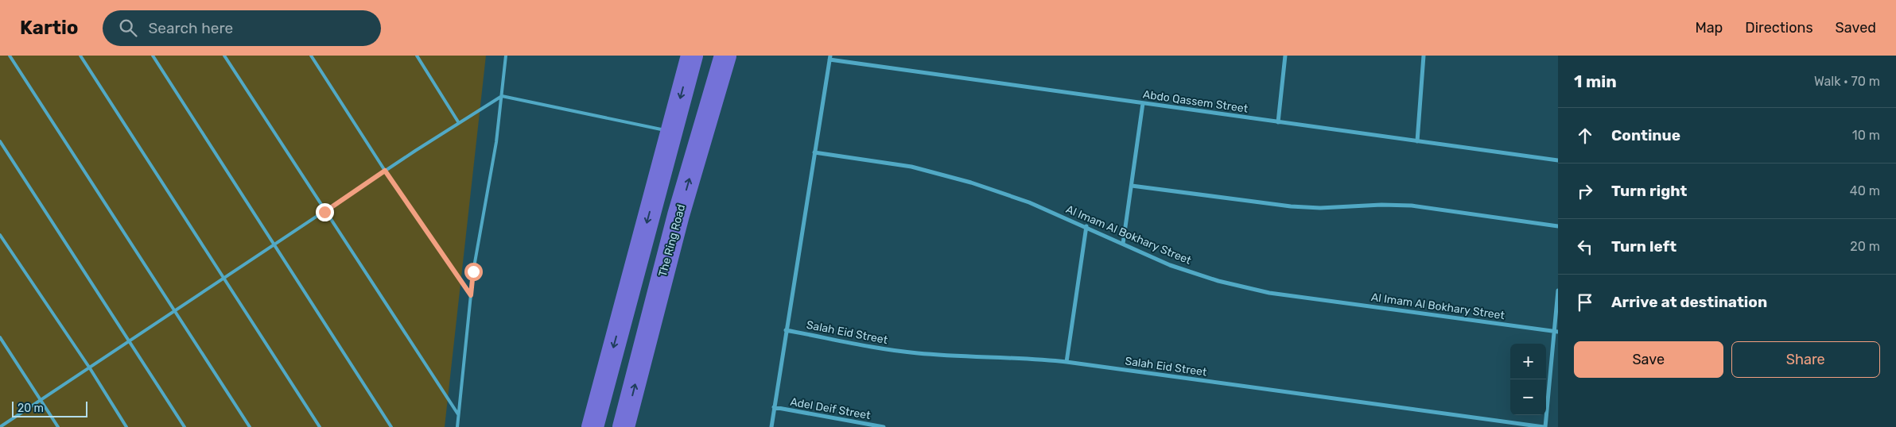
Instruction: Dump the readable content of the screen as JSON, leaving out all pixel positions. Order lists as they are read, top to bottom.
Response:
{
  "streets": {
    "highway": ["The Ring Road"],
    "street": [
      "Abdo Qassem Street",
      "Al Imam Al Bokhary Street",
      "Salah Eid Street",
      "Adel Deif Street"
    ]
  },
  "scale_bar": "20 m",
  "page": {
    "header": "Kartio",
    "search": "Search here",
    "nav": ["Map", "Directions", "Saved"],
    "heading": ["1 min", "Walk · 70 m"],
    "list": [
      ["Continue", "10 m"],
      ["Turn right", "40 m"],
      ["Turn left", "20 m"],
      "Arrive at destination"
    ],
    "buttons": ["Save", "Share"],
    "map_buttons": ["+", "−"],
    "scale": "20 m"
  }
}
